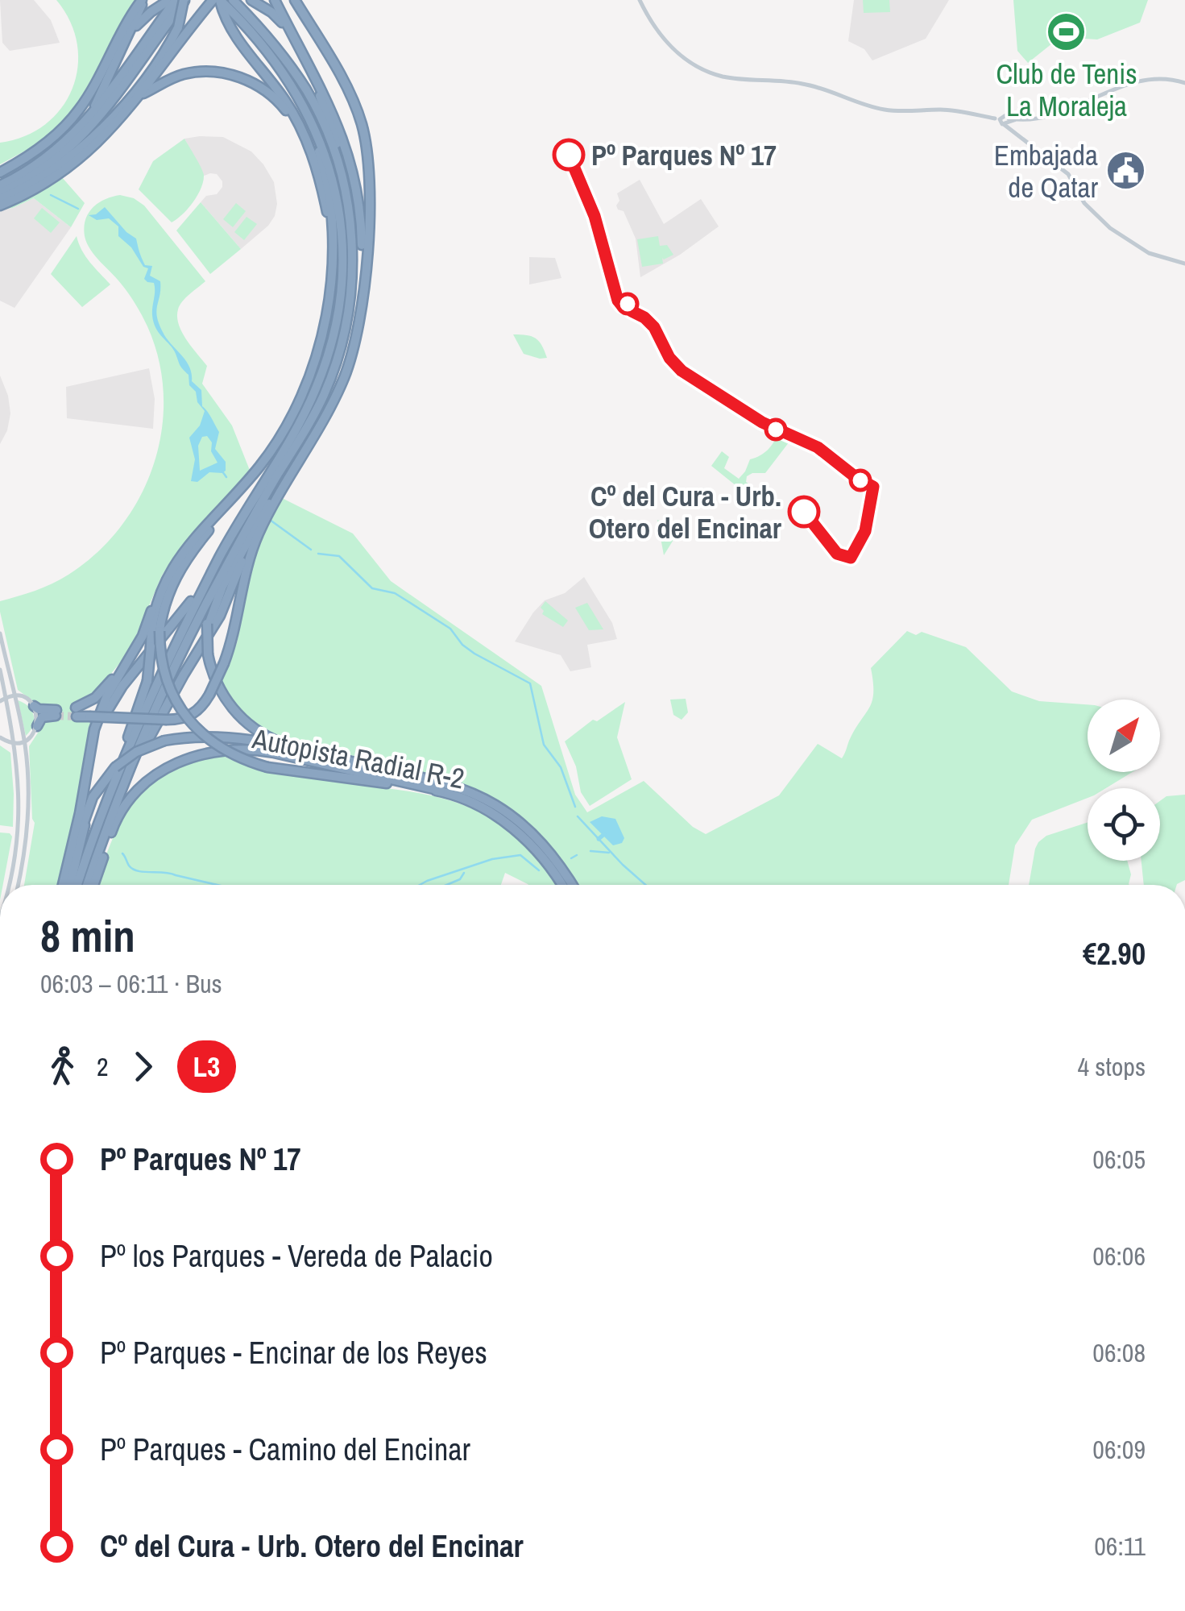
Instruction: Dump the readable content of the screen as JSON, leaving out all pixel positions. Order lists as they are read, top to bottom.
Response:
{
  "streets": {
    "highway": ["Autopista Radial R-2"]
  },
  "places": {
    "sports": ["Club de Tenis La Moraleja"],
    "other": ["Pº Parques Nº 17", "Cº del Cura - Urb. Otero del Encinar"],
    "public building": ["Embajada de Qatar"]
  },
  "lines": ["bus line L3"],
  "north": "top right",
  "page": {
    "heading": ["8 min", "06:03 – 06:11 · Bus", "€2.90"],
    "legs": ["2", "L3", "4 stops"],
    "list": [
      {
        "name": "Pº Parques Nº 17",
        "value": "06:05"
      },
      {
        "name": "Pº los Parques - Vereda de Palacio",
        "value": "06:06"
      },
      {
        "name": "Pº Parques - Encinar de los Reyes",
        "value": "06:08"
      },
      {
        "name": "Pº Parques - Camino del Encinar",
        "value": "06:09"
      },
      {
        "name": "Cº del Cura - Urb. Otero del Encinar",
        "value": "06:11"
      }
    ]
  }
}
